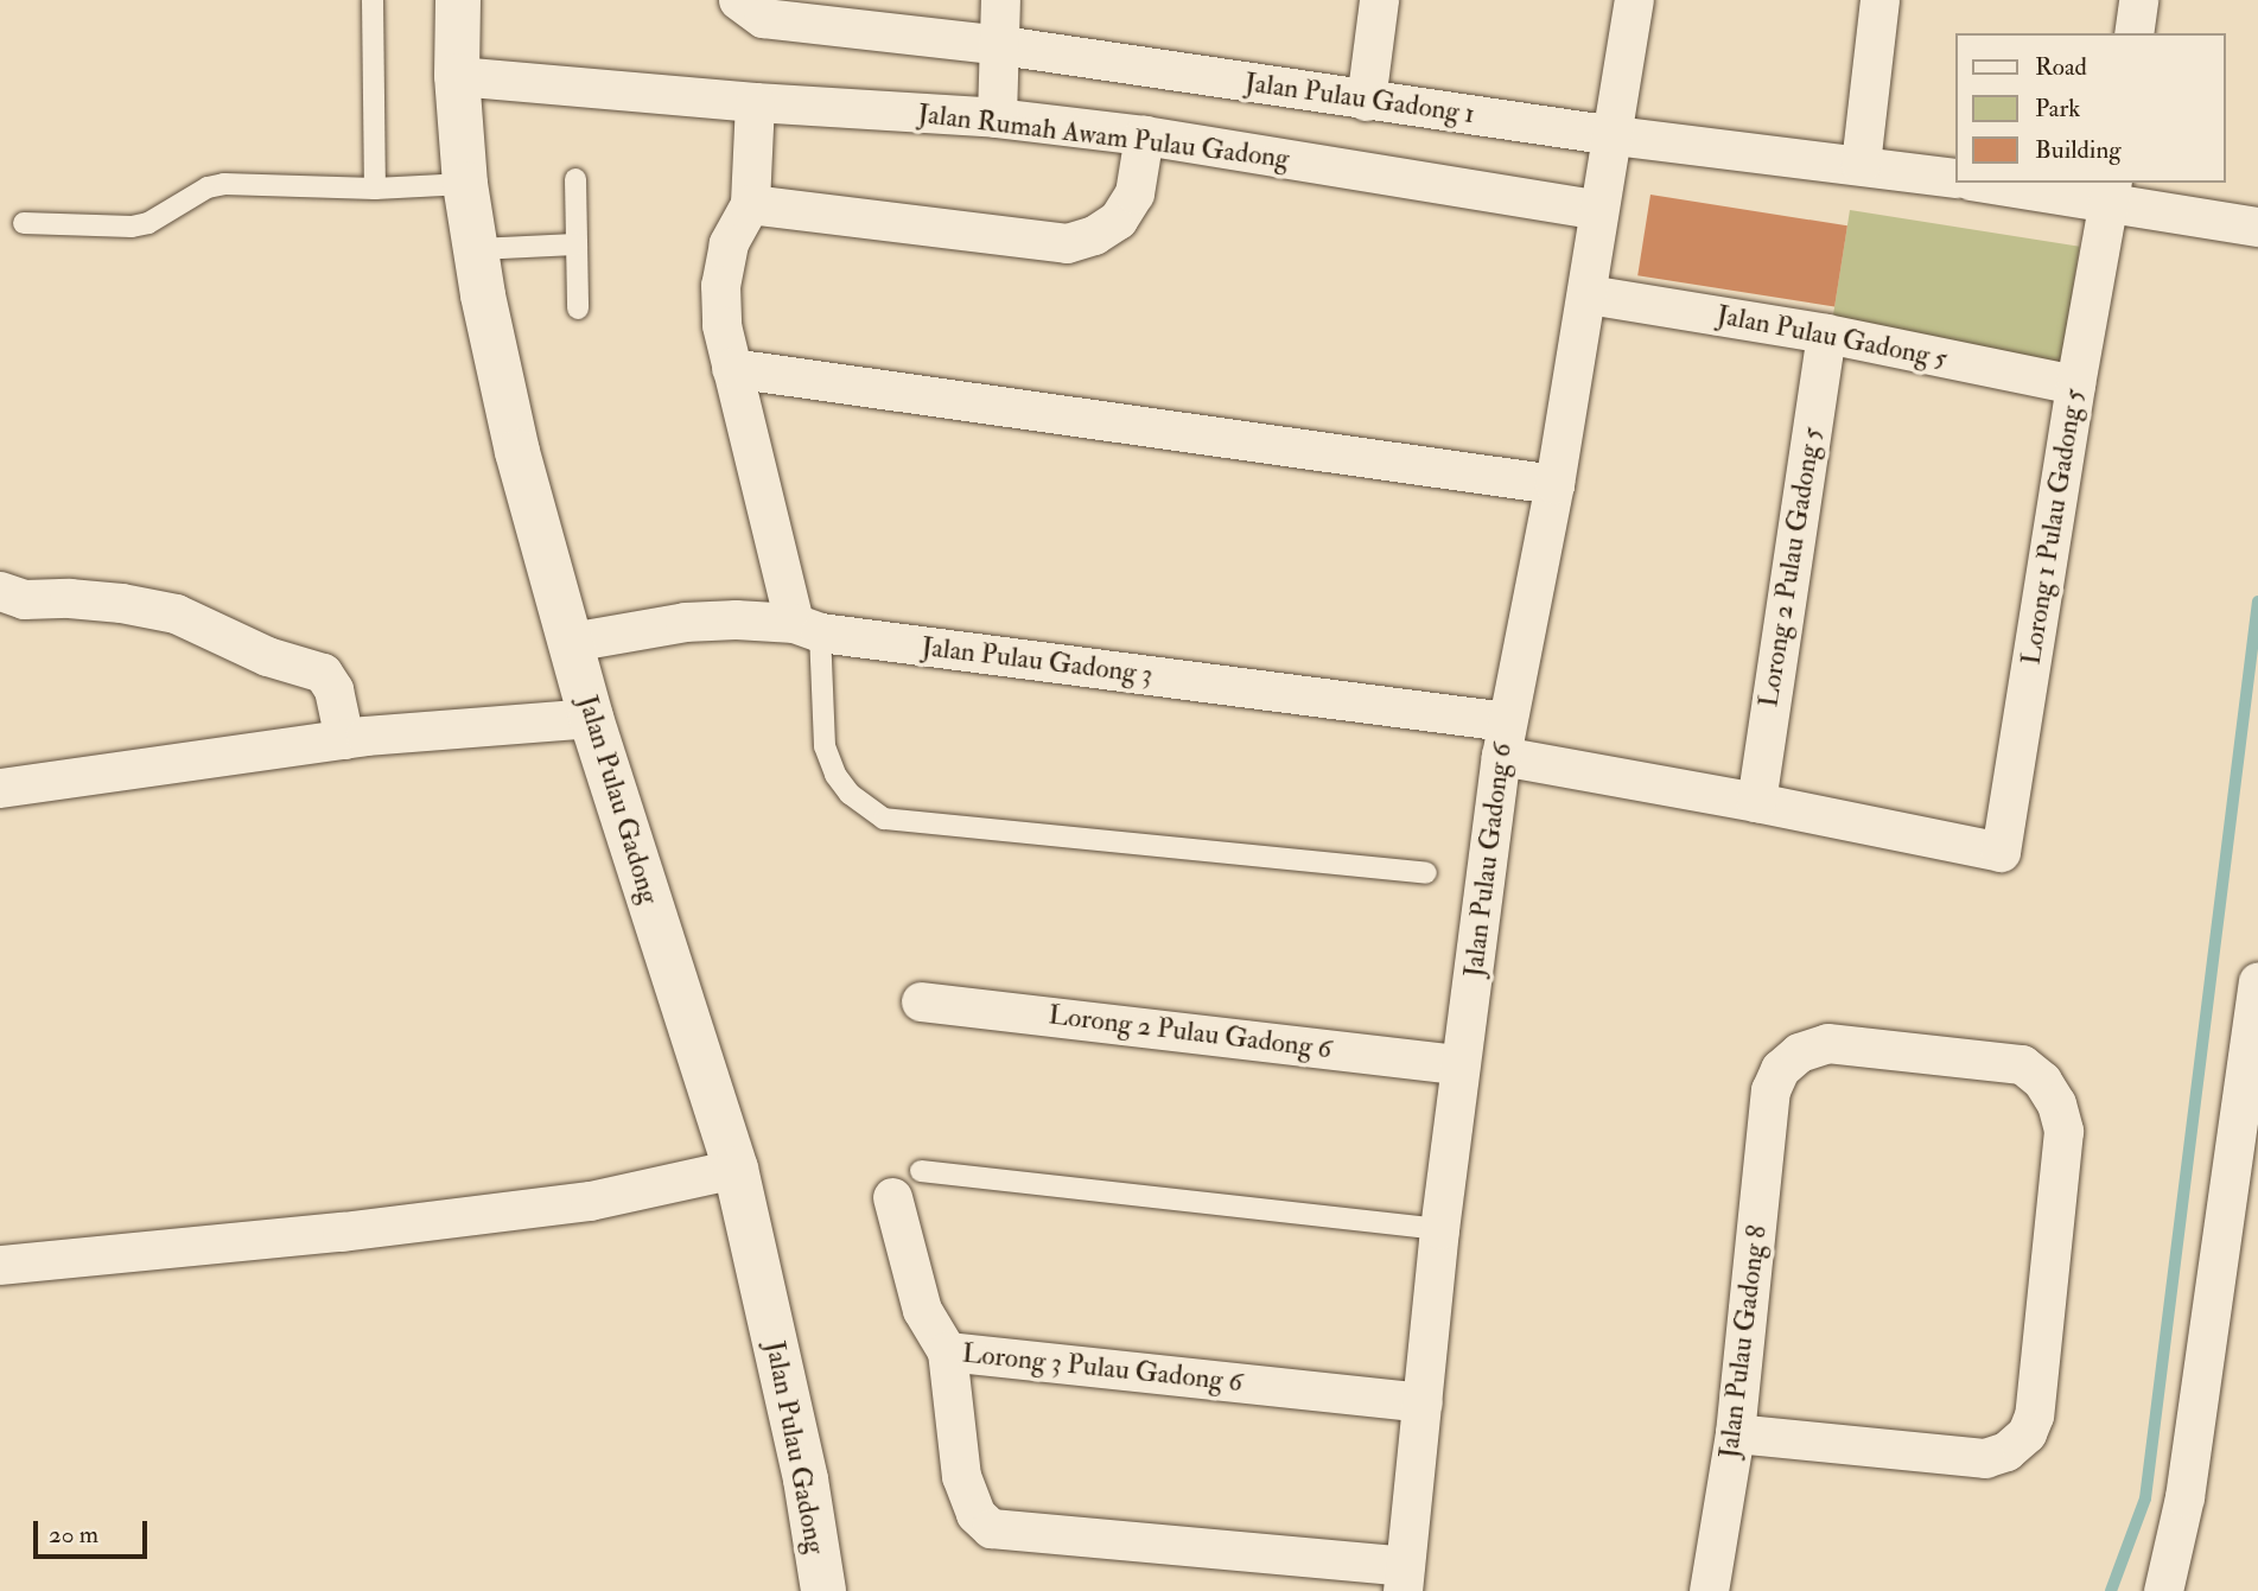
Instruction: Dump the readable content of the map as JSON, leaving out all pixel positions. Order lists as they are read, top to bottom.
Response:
{
  "streets": {
    "main road": ["Jalan Pulau Gadong"],
    "street": [
      "Jalan Pulau Gadong 1",
      "Jalan Rumah Awam Pulau Gadong",
      "Jalan Pulau Gadong 5",
      "Lorong 1 Pulau Gadong 5",
      "Lorong 2 Pulau Gadong 5",
      "Jalan Pulau Gadong 3",
      "Jalan Pulau Gadong 6",
      "Lorong 2 Pulau Gadong 6",
      "Jalan Pulau Gadong 8",
      "Lorong 3 Pulau Gadong 6"
    ]
  },
  "crossings": [
    ["Jalan Pulau Gadong 1", "Jalan Pulau Gadong 6"],
    ["Jalan Rumah Awam Pulau Gadong", "Jalan Pulau Gadong"],
    ["Jalan Rumah Awam Pulau Gadong", "Jalan Pulau Gadong 6"],
    ["Jalan Pulau Gadong 5", "Lorong 1 Pulau Gadong 5"],
    ["Jalan Pulau Gadong 5", "Lorong 2 Pulau Gadong 5"],
    ["Jalan Pulau Gadong 5", "Jalan Pulau Gadong 6"],
    ["Lorong 1 Pulau Gadong 5", "Jalan Pulau Gadong 3"],
    ["Lorong 2 Pulau Gadong 5", "Jalan Pulau Gadong 3"],
    ["Jalan Pulau Gadong 3", "Jalan Pulau Gadong"],
    ["Jalan Pulau Gadong 3", "Jalan Pulau Gadong 6"],
    ["Jalan Pulau Gadong 6", "Lorong 2 Pulau Gadong 6"],
    ["Jalan Pulau Gadong 6", "Lorong 3 Pulau Gadong 6"]
  ],
  "legend": ["Road", "Park", "Building"],
  "scale_bar": "20 m"
}
